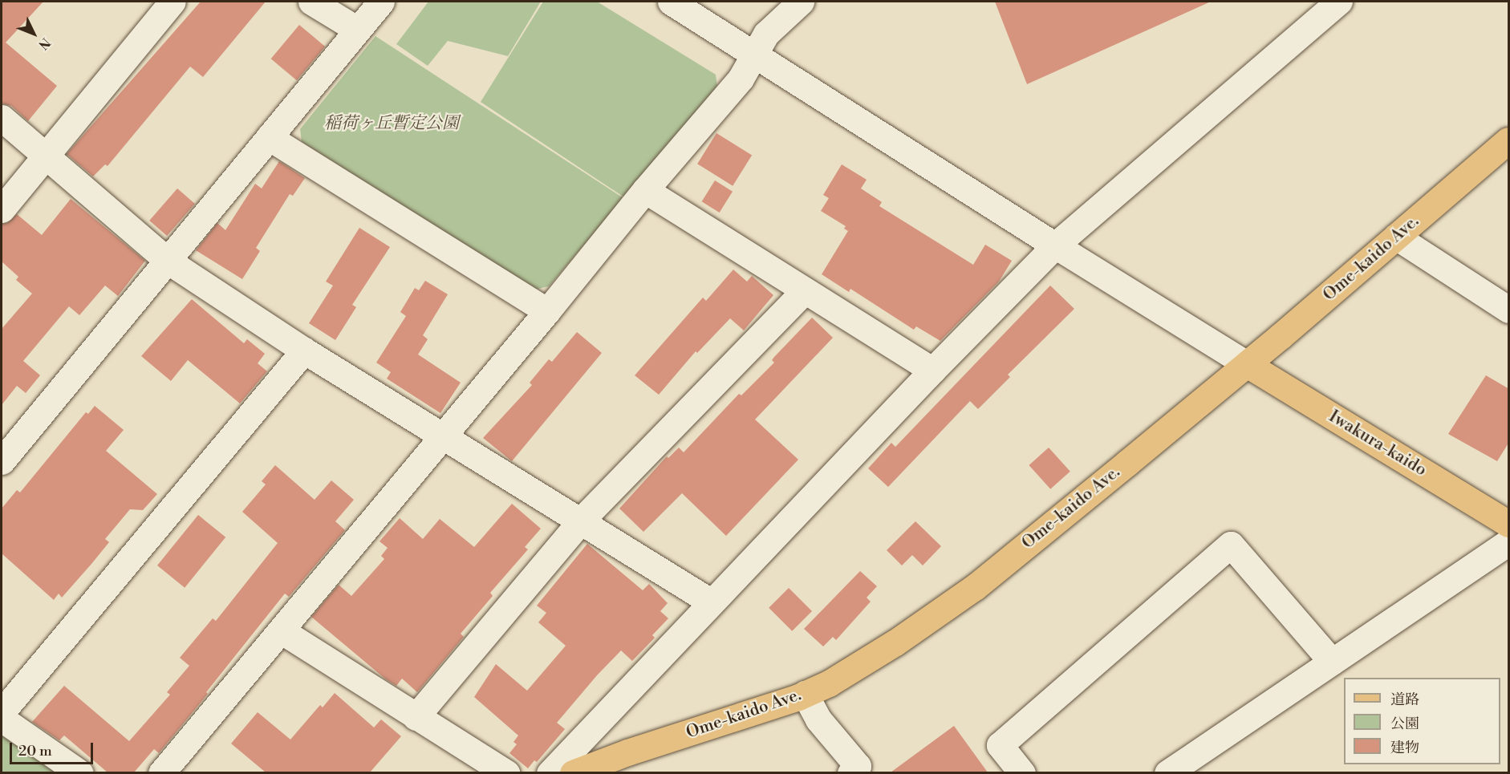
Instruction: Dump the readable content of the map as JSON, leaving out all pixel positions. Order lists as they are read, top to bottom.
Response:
{
  "streets": {
    "main road": ["Ome-kaido Ave.", "Iwakura-kaido"]
  },
  "crossings": [
    ["Ome-kaido Ave.", "Iwakura-kaido"]
  ],
  "parks": ["稲荷ヶ丘暫定公園"],
  "legend": ["道路", "公園", "建物"],
  "scale_bar": "20 m",
  "north": "bottom right"
}
